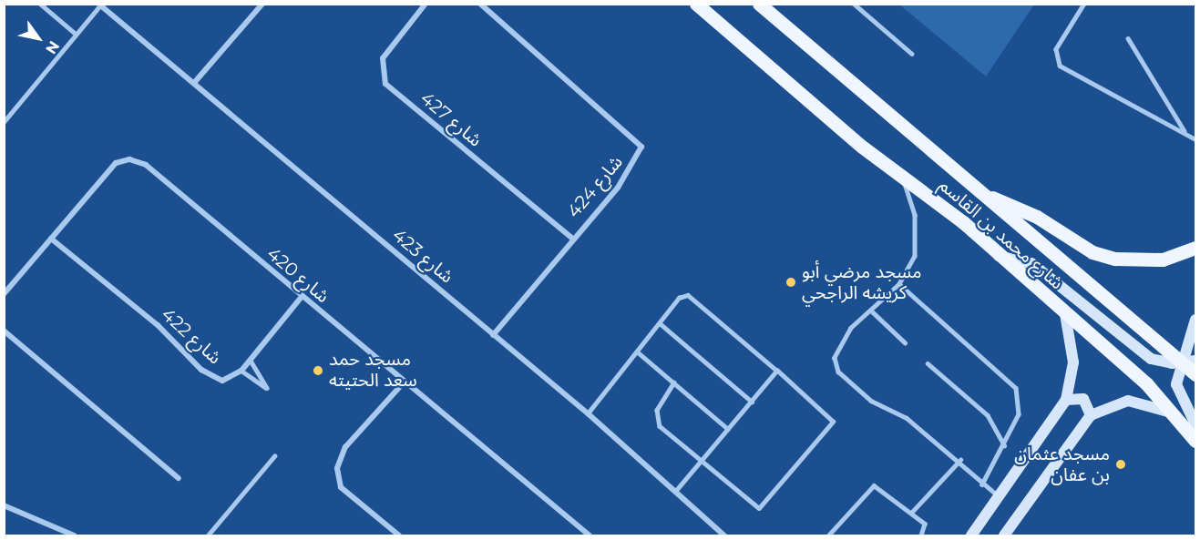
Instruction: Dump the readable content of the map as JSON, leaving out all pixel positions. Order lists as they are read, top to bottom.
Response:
{
  "streets": {
    "main road": ["شارع محمد بن القاسم"],
    "street": [
      "شارع 427",
      "شارع 424",
      "شارع 423",
      "شارع 420",
      "شارع 422"
    ]
  },
  "crossings": [
    ["شارع 427", "شارع 424"],
    ["شارع 424", "شارع 423"],
    ["شارع 420", "شارع 422"]
  ],
  "places": ["مسجد مرضي أبو كريشه الراجحي", "مسجد حمد سعد الحتيته", "مسجد عثمان بن عفان"],
  "north": "bottom right"
}
